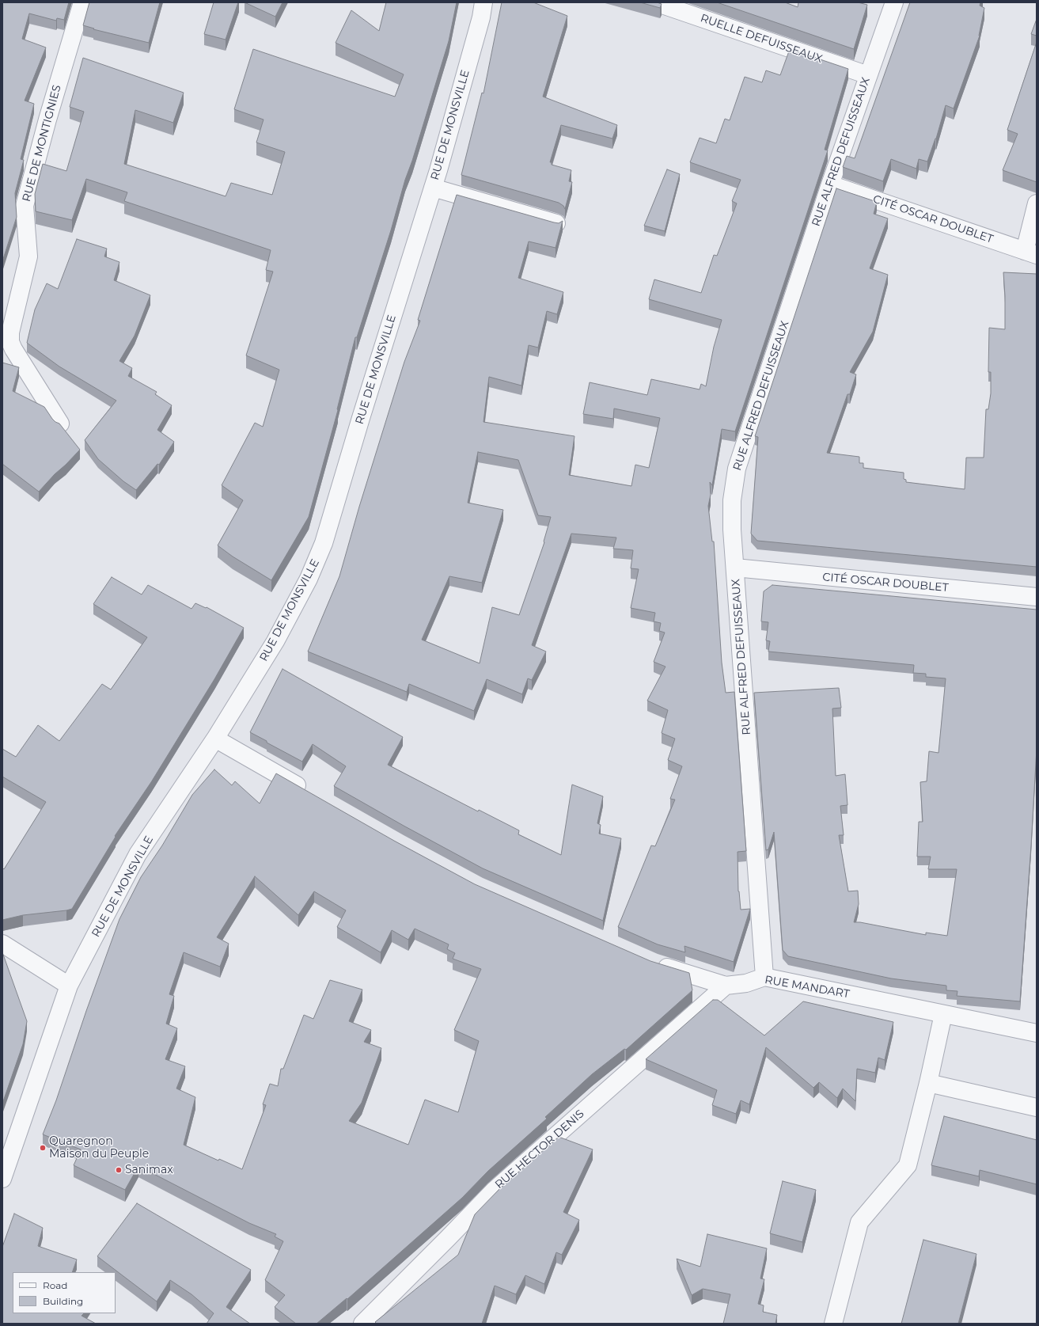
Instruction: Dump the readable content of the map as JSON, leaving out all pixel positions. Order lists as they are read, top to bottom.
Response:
{
  "streets": {
    "street": [
      "RUELLE DEFUISSEAUX",
      "RUE DE MONSVILLE",
      "RUE DE MONTIGNIES",
      "RUE ALFRED DEFUISSEAUX",
      "CITÉ OSCAR DOUBLET",
      "RUE MANDART",
      "RUE HECTOR DENIS"
    ]
  },
  "crossings": [
    ["RUELLE DEFUISSEAUX", "RUE ALFRED DEFUISSEAUX"],
    ["RUE ALFRED DEFUISSEAUX", "CITÉ OSCAR DOUBLET"],
    ["RUE ALFRED DEFUISSEAUX", "RUE MANDART"],
    ["RUE MANDART", "RUE HECTOR DENIS"]
  ],
  "places": ["Quaregnon Maison du Peuple", "Sanimax"],
  "legend": ["Road", "Building"]
}
